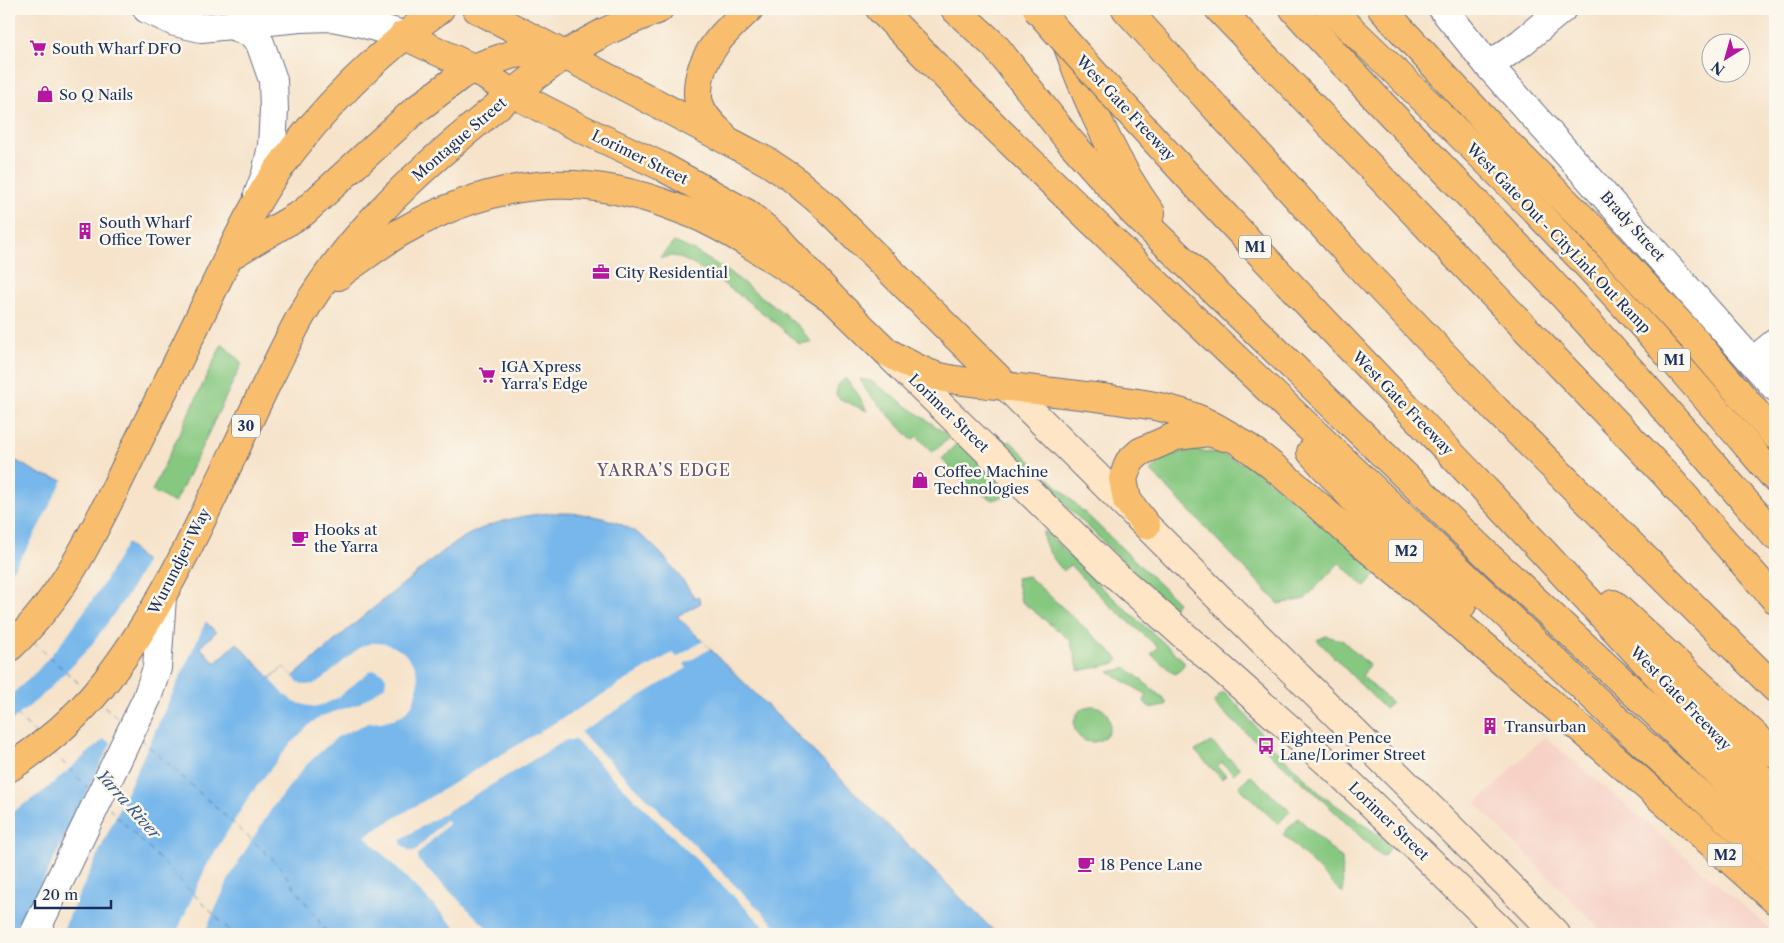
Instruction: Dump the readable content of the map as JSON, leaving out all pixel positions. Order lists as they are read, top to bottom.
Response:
{
  "streets": {
    "highway": [
      "West Gate Freeway",
      "Montague Street",
      "Lorimer Street",
      "West Gate Out - CityLink Out Ramp",
      "M1",
      "30",
      "M2",
      "Wurundjeri Way"
    ],
    "street": ["Brady Street"]
  },
  "crossings": [
    ["Montague Street", "Lorimer Street"],
    ["Montague Street", "Wurundjeri Way"]
  ],
  "districts": ["YARRA’S EDGE"],
  "water": ["Yarra River"],
  "places": {
    "supermarket": ["South Wharf DFO", "IGA Xpress Yarra's Edge"],
    "shop": ["So Q Nails", "Coffee Machine Technologies"],
    "building": ["South Wharf Office Tower", "Transurban"],
    "office": ["City Residential"],
    "cafe": ["Hooks at the Yarra", "18 Pence Lane"],
    "bus stop": ["Eighteen Pence Lane/Lorimer Street"]
  },
  "scale_bar": "20 m",
  "north": "bottom left"
}
